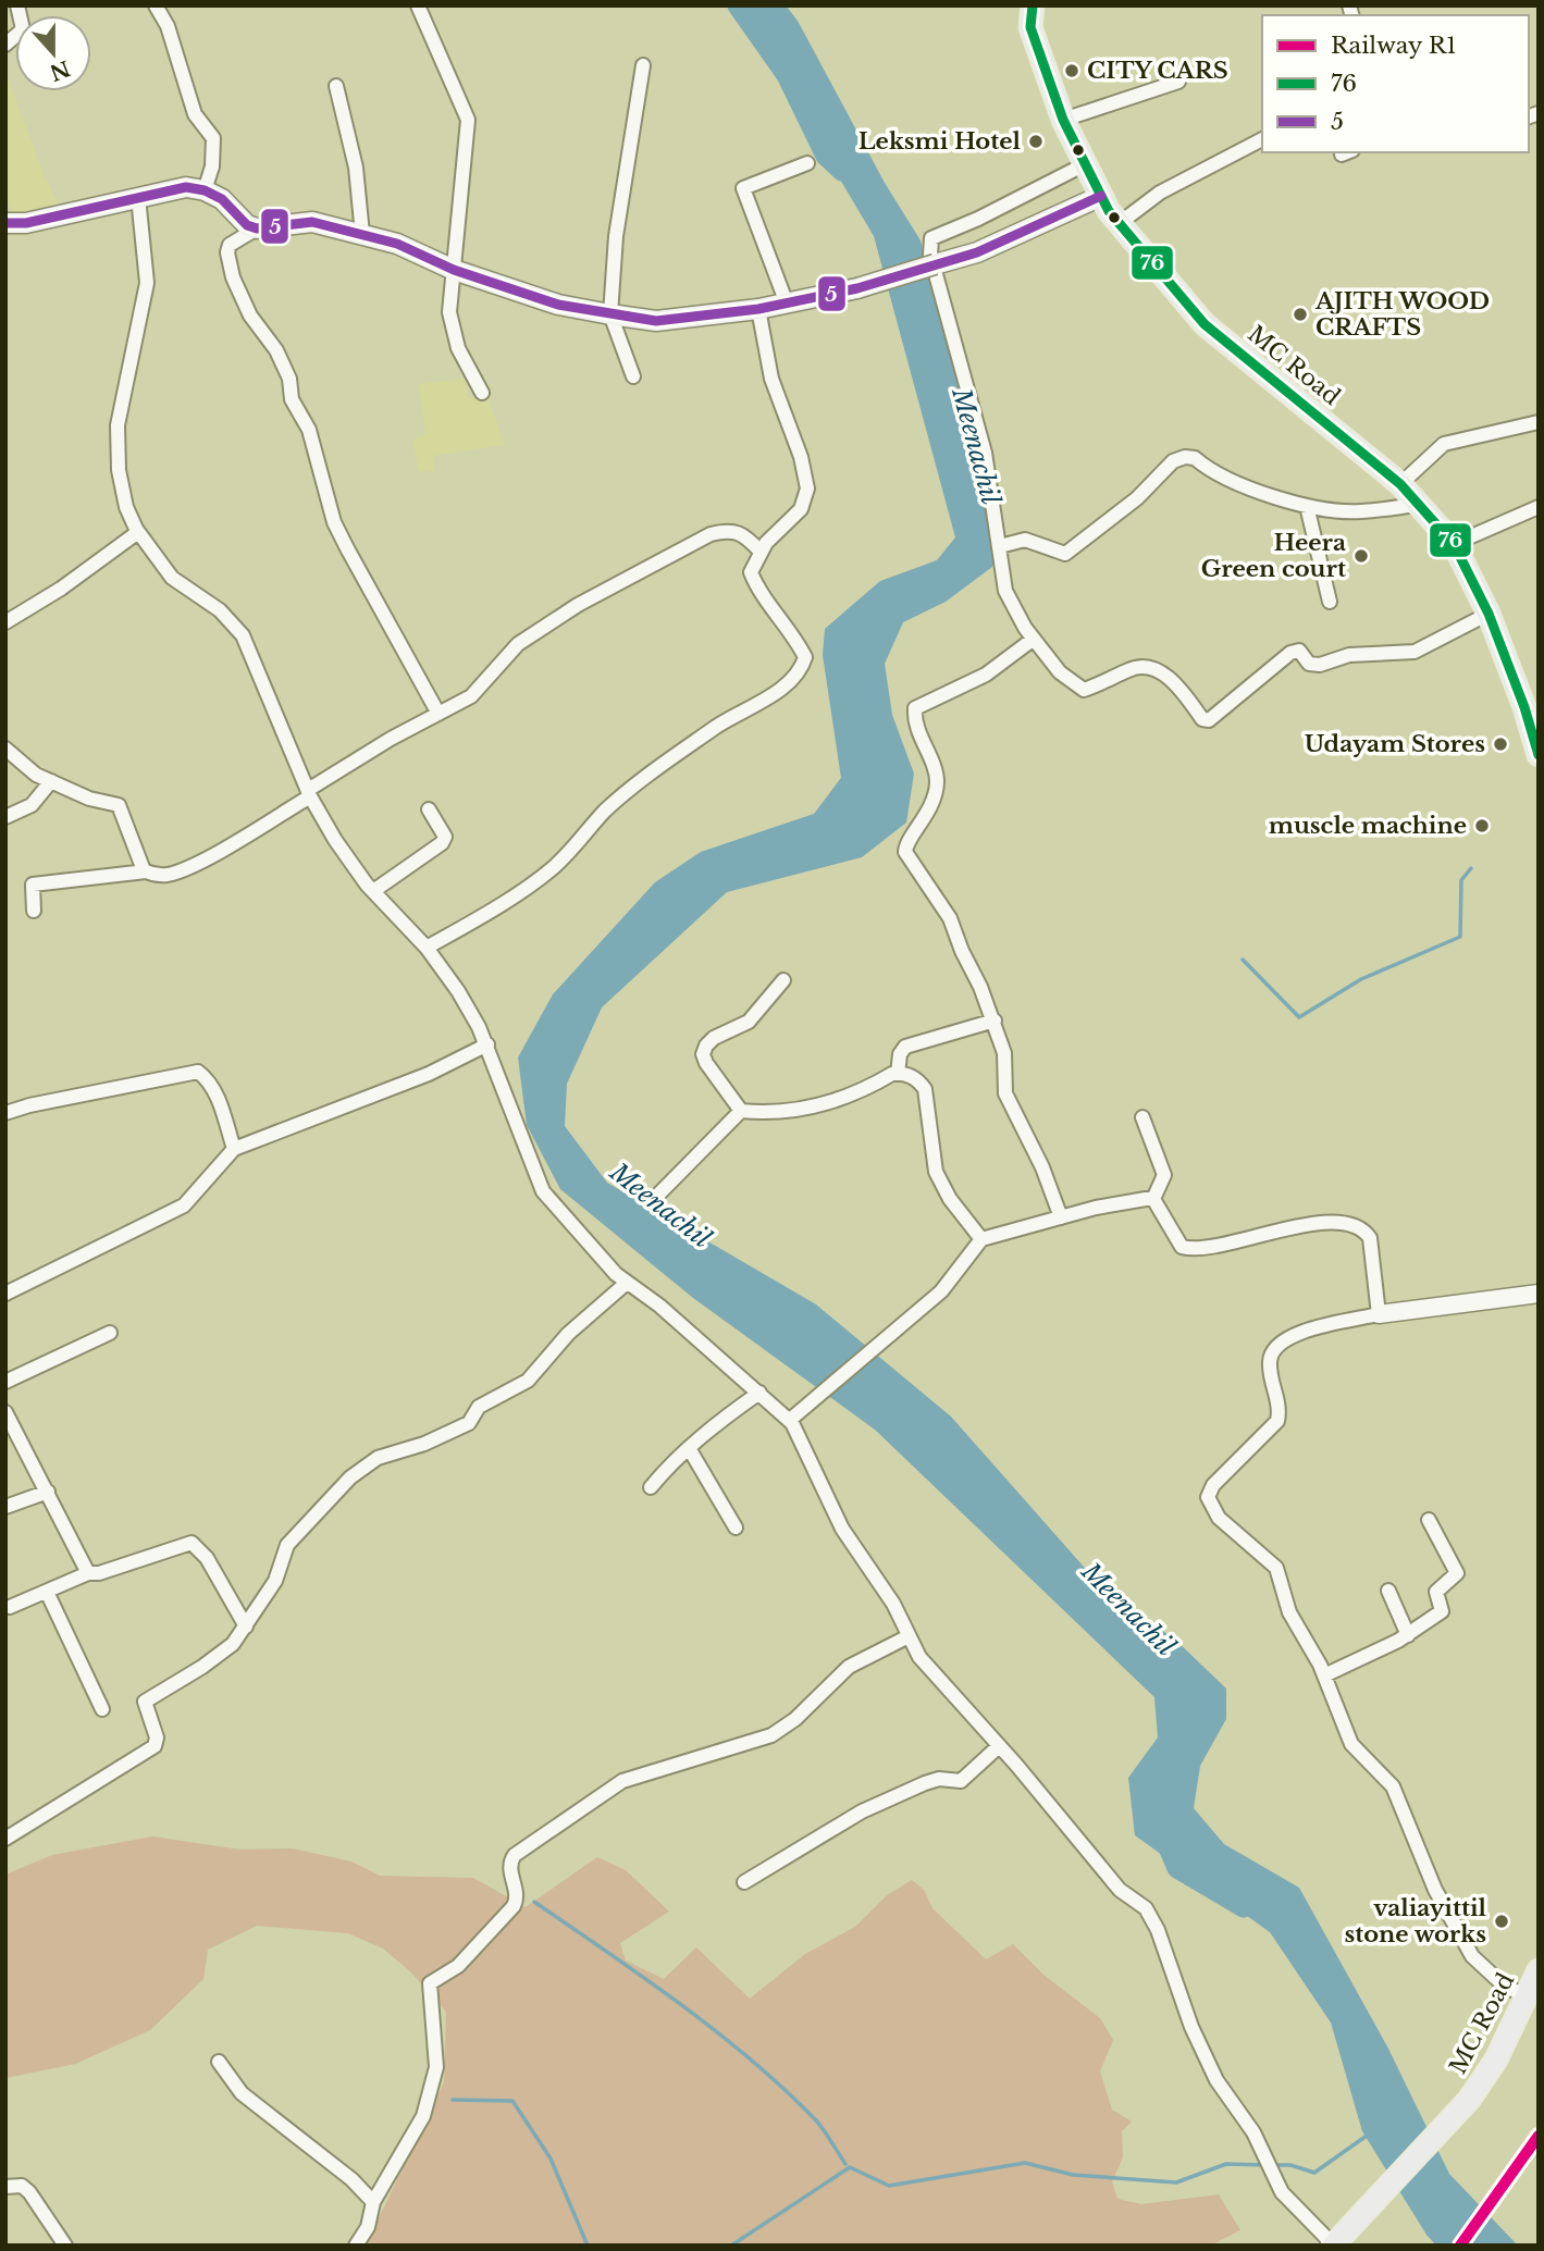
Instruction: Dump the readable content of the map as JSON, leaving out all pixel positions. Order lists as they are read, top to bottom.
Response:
{
  "streets": {
    "main road": ["MC Road"]
  },
  "water": ["Meenachil"],
  "places": [
    "CITY CARS",
    "Leksmi Hotel",
    "AJITH WOOD CRAFTS",
    "Heera Green court",
    "Udayam Stores",
    "muscle machine",
    "valiayittil stone works"
  ],
  "lines": ["transit line 76", "transit line 5", "rail line R1"],
  "legend": ["Railway R1", "76", "5"],
  "north": "bottom"
}
